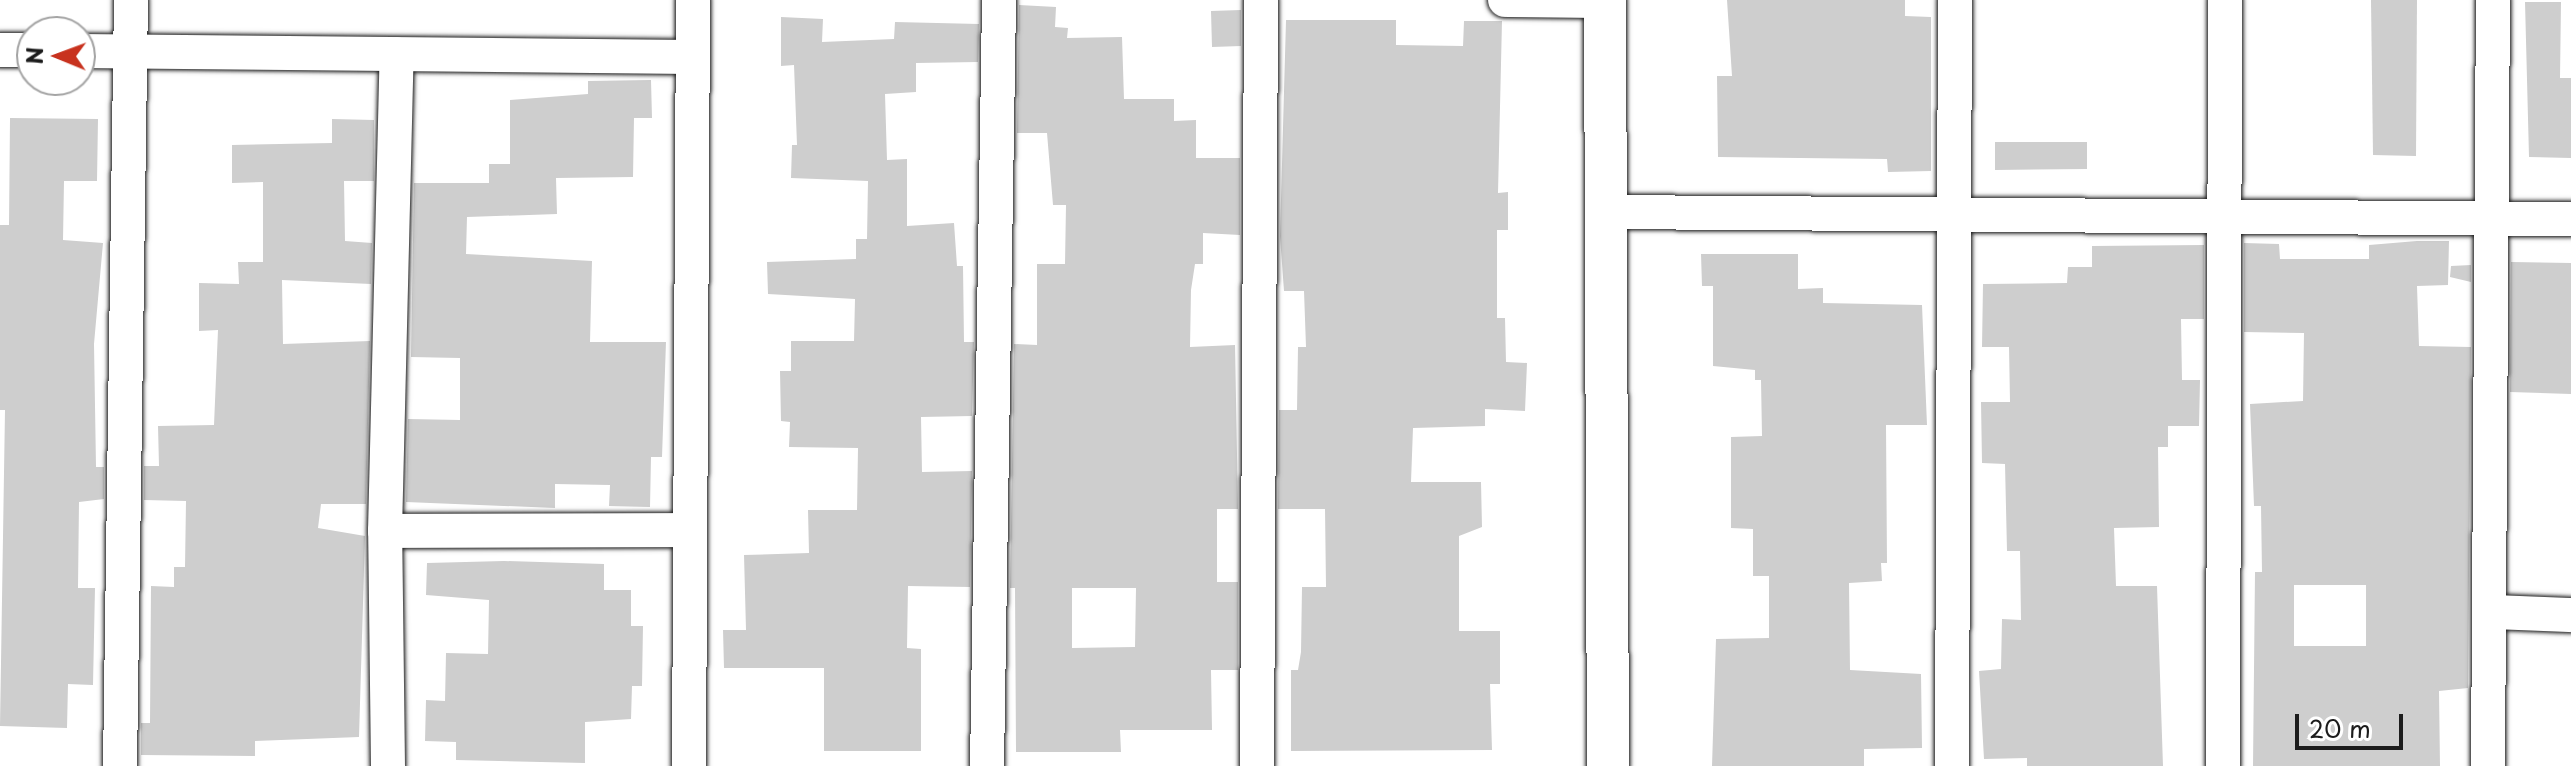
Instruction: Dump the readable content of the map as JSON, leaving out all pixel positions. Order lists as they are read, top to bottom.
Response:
{
  "scale_bar": "20 m",
  "north": "left"
}
